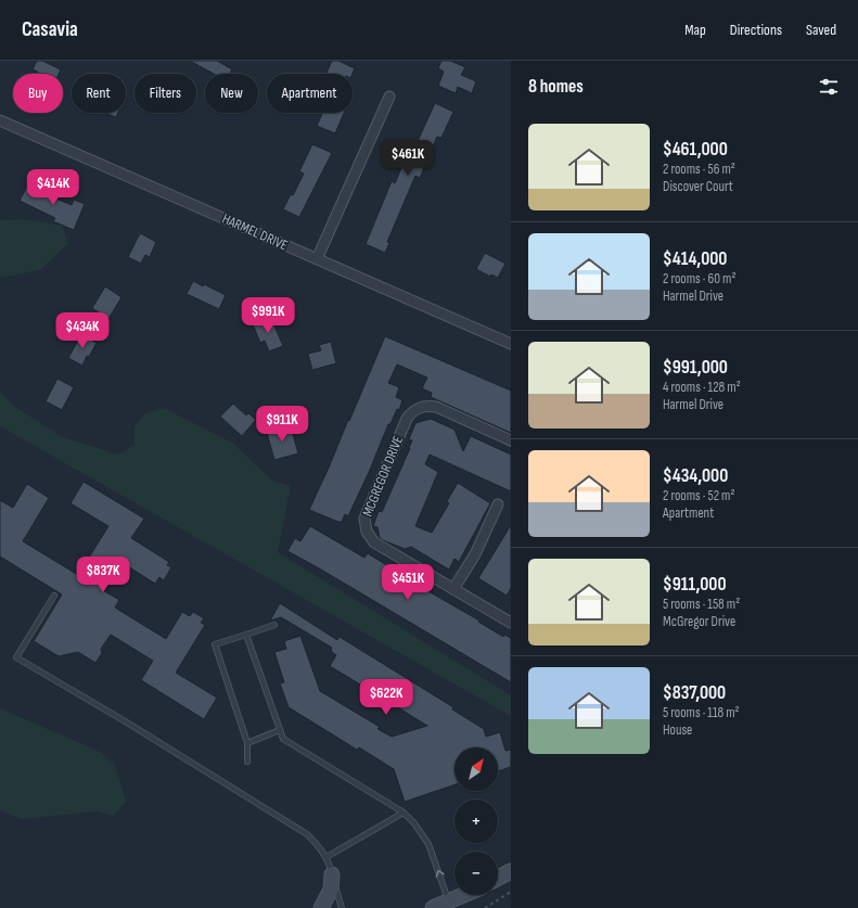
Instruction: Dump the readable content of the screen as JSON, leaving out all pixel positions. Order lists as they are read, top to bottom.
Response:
{
  "streets": {
    "street": ["HARMEL DRIVE", "MCGREGOR DRIVE"]
  },
  "north": "top right",
  "page": {
    "header": "Casavia",
    "nav": ["Map", "Directions", "Saved"],
    "heading": "8 homes",
    "chip": [
      "Buy",
      "Rent",
      "Filters",
      "New",
      "Apartment"
    ],
    "list": [
      {
        "name": "$461,000",
        "note": "2 rooms · 56 m² · Discover Court"
      },
      {
        "name": "$414,000",
        "note": "2 rooms · 60 m² · Harmel Drive"
      },
      {
        "name": "$991,000",
        "note": "4 rooms · 128 m² · Harmel Drive"
      },
      {
        "name": "$434,000",
        "note": "2 rooms · 52 m² · Apartment"
      },
      {
        "name": "$911,000",
        "note": "5 rooms · 158 m² · McGregor Drive"
      },
      {
        "name": "$837,000",
        "note": "5 rooms · 118 m² · House"
      }
    ],
    "price": [
      "$461K",
      "$414K",
      "$991K",
      "$434K",
      "$911K",
      "$837K",
      "$451K",
      "$622K"
    ],
    "map_buttons": ["+", "−"]
  }
}
